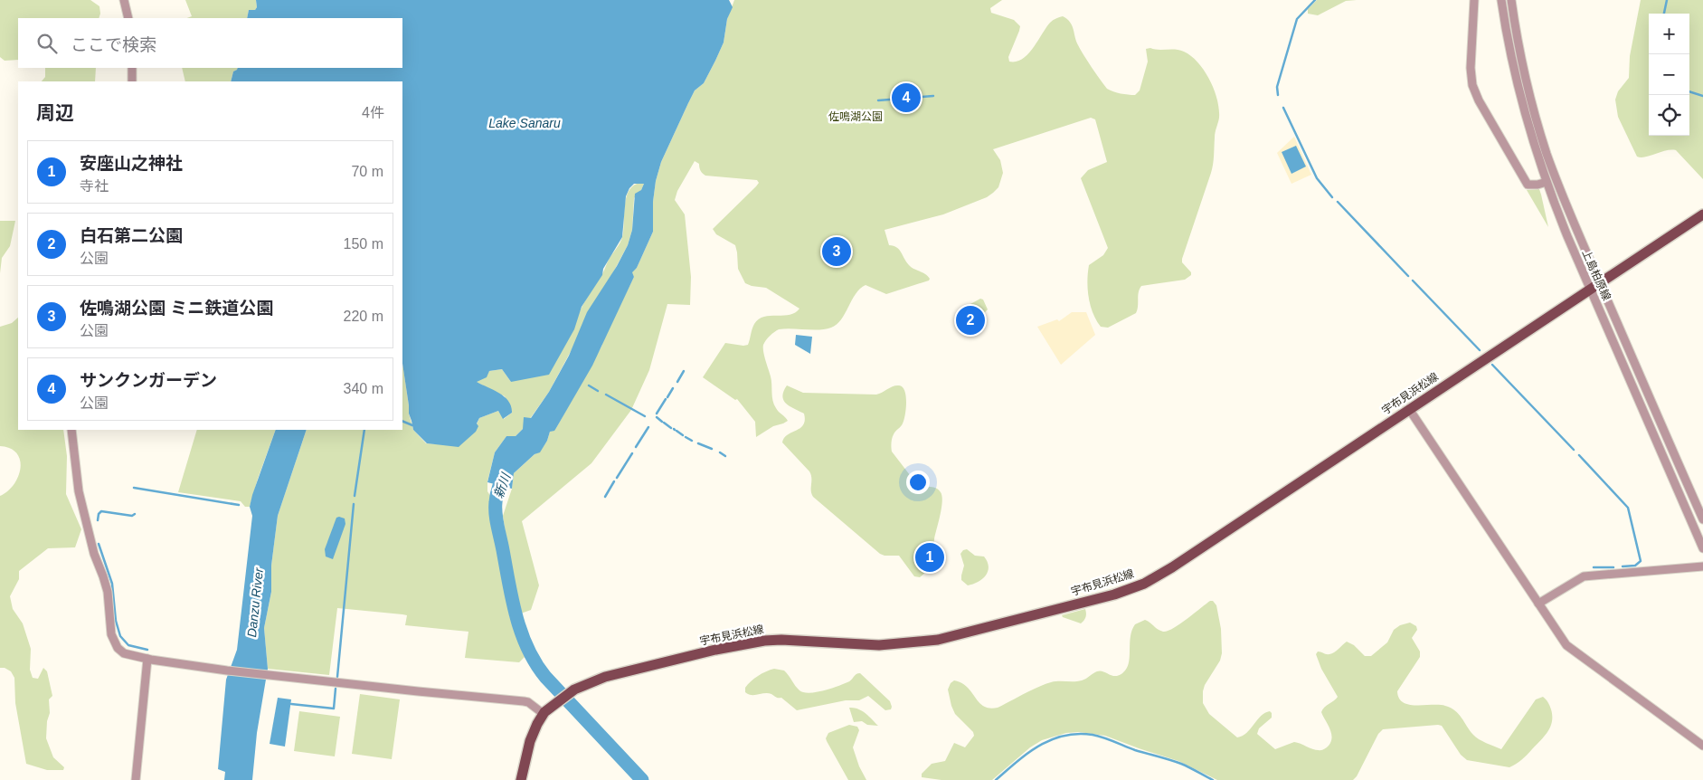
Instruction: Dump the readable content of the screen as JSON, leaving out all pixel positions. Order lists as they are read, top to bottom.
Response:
{
  "streets": {
    "main road": ["宇布見浜松線"],
    "street": ["上島柏原線"]
  },
  "crossings": [
    ["上島柏原線", "宇布見浜松線"]
  ],
  "water": ["Lake Sanaru", "新川", "Danzu River"],
  "parks": ["佐鳴湖公園"],
  "page": {
    "map_buttons": ["+", "−"],
    "search": "ここで検索",
    "pins": [
      "4",
      "3",
      "2",
      "1"
    ],
    "heading": ["周辺", "4件"],
    "list": [
      {
        "mark": "1",
        "name": "安座山之神社",
        "note": "寺社",
        "value": "70 m"
      },
      {
        "mark": "2",
        "name": "白石第二公園",
        "note": "公園",
        "value": "150 m"
      },
      {
        "mark": "3",
        "name": "佐鳴湖公園 ミニ鉄道公園",
        "note": "公園",
        "value": "220 m"
      },
      {
        "mark": "4",
        "name": "サンクンガーデン",
        "note": "公園",
        "value": "340 m"
      }
    ]
  }
}
